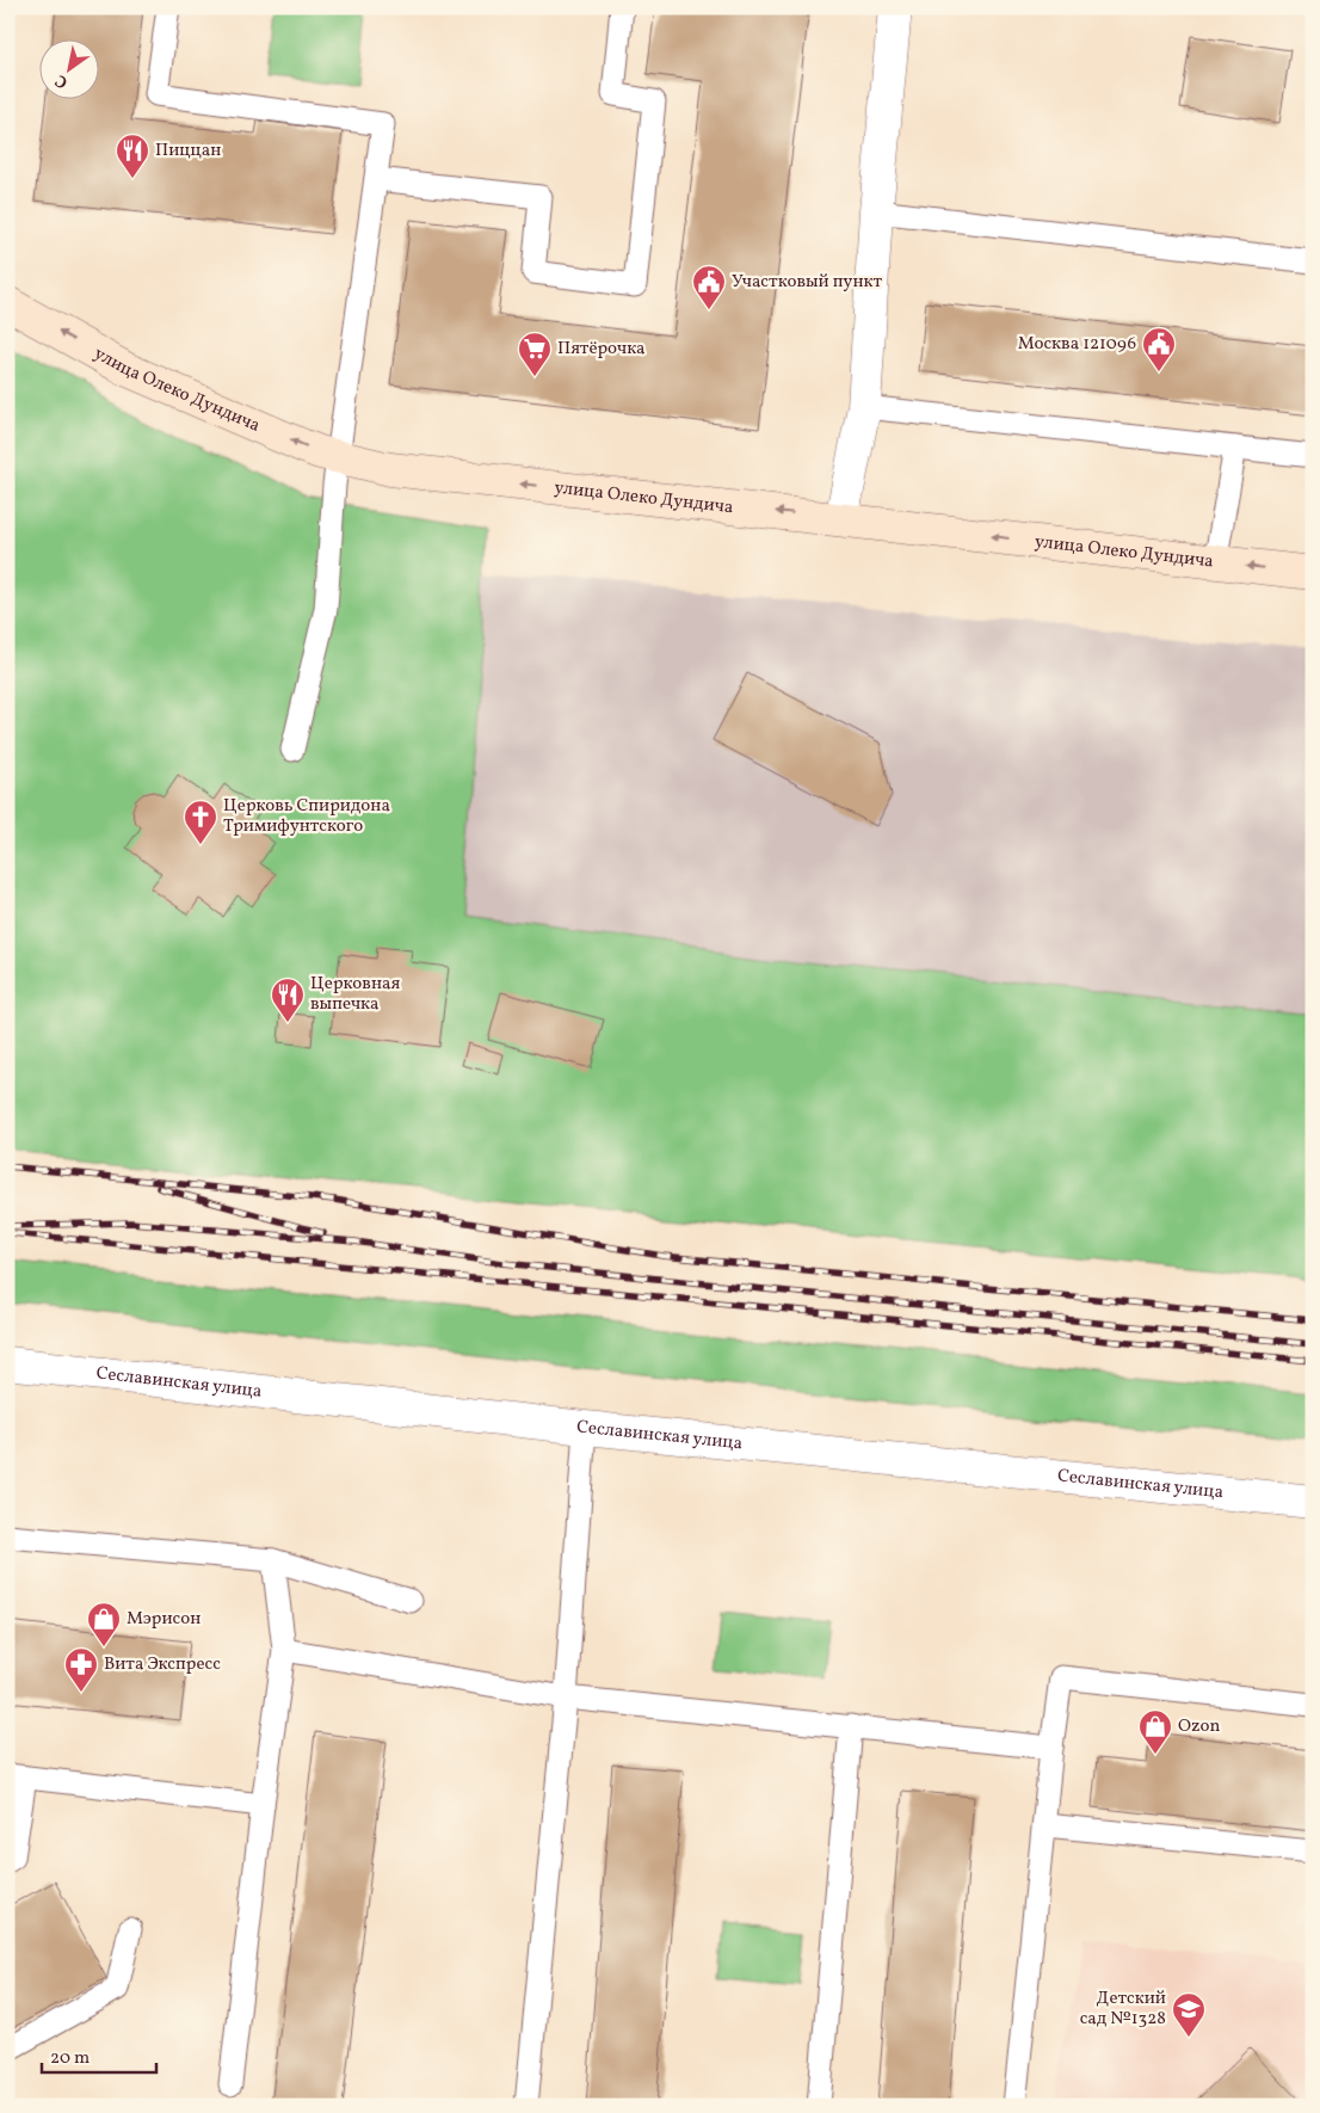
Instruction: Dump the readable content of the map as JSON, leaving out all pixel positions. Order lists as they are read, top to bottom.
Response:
{
  "streets": {
    "street": ["улица Олеко Дундича", "Сеславинская улица"]
  },
  "one_way": ["улица Олеко Дундича"],
  "places": {
    "restaurant": ["Пиццан", "Церковная выпечка"],
    "public building": ["Участковый пункт", "Москва 121096"],
    "supermarket": ["Пятёрочка"],
    "church": ["Церковь Спиридона Тримифунтского"],
    "shop": ["Мэрисон", "Ozon"],
    "pharmacy": ["Вита Экспресс"],
    "school or university": ["Детский сад №1328"]
  },
  "scale_bar": "20 m",
  "north": "bottom left"
}
